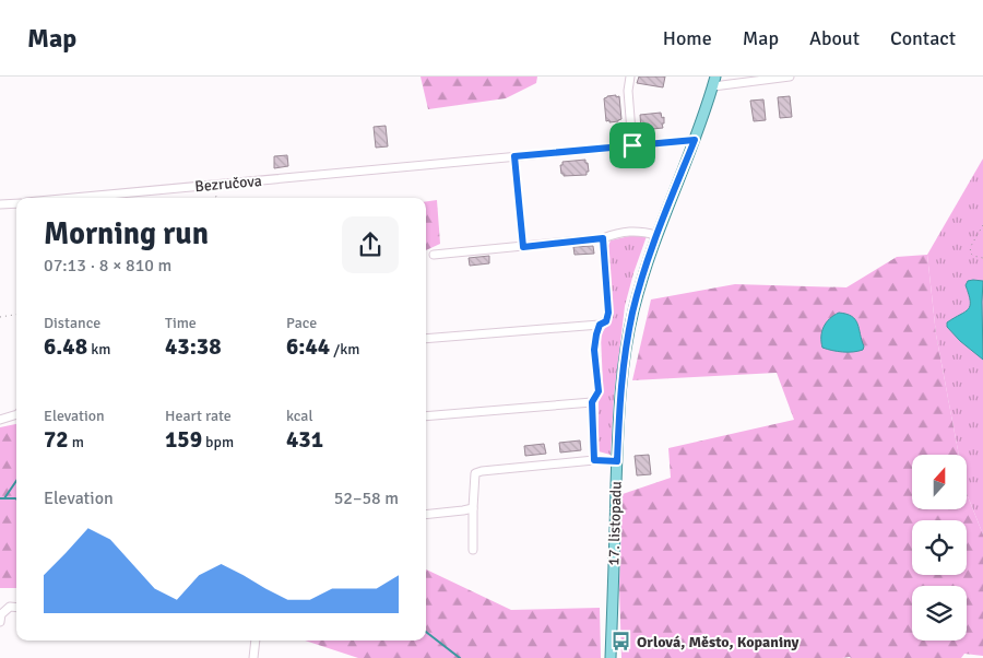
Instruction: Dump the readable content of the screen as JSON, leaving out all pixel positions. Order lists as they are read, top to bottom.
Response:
{
  "streets": {
    "main road": ["17. listopadu"],
    "street": ["Bezručova"]
  },
  "crossings": [
    ["Bezručova", "17. listopadu"]
  ],
  "places": {
    "bus stop": ["Orlová, Město, Kopaniny"]
  },
  "north": "top",
  "page": {
    "header": "Map",
    "nav": [
      "Home",
      "Map",
      "About",
      "Contact"
    ],
    "heading": ["Morning run", "07:13 · 8 × 810 m"],
    "stats": [
      ["Distance", "6.48 km"],
      ["Time", "43:38"],
      ["Pace", "6:44 /km"],
      ["Elevation", "72 m"],
      ["Heart rate", "159 bpm"],
      ["kcal", "431"]
    ],
    "chart": ["Elevation", "52–58 m"]
  }
}
